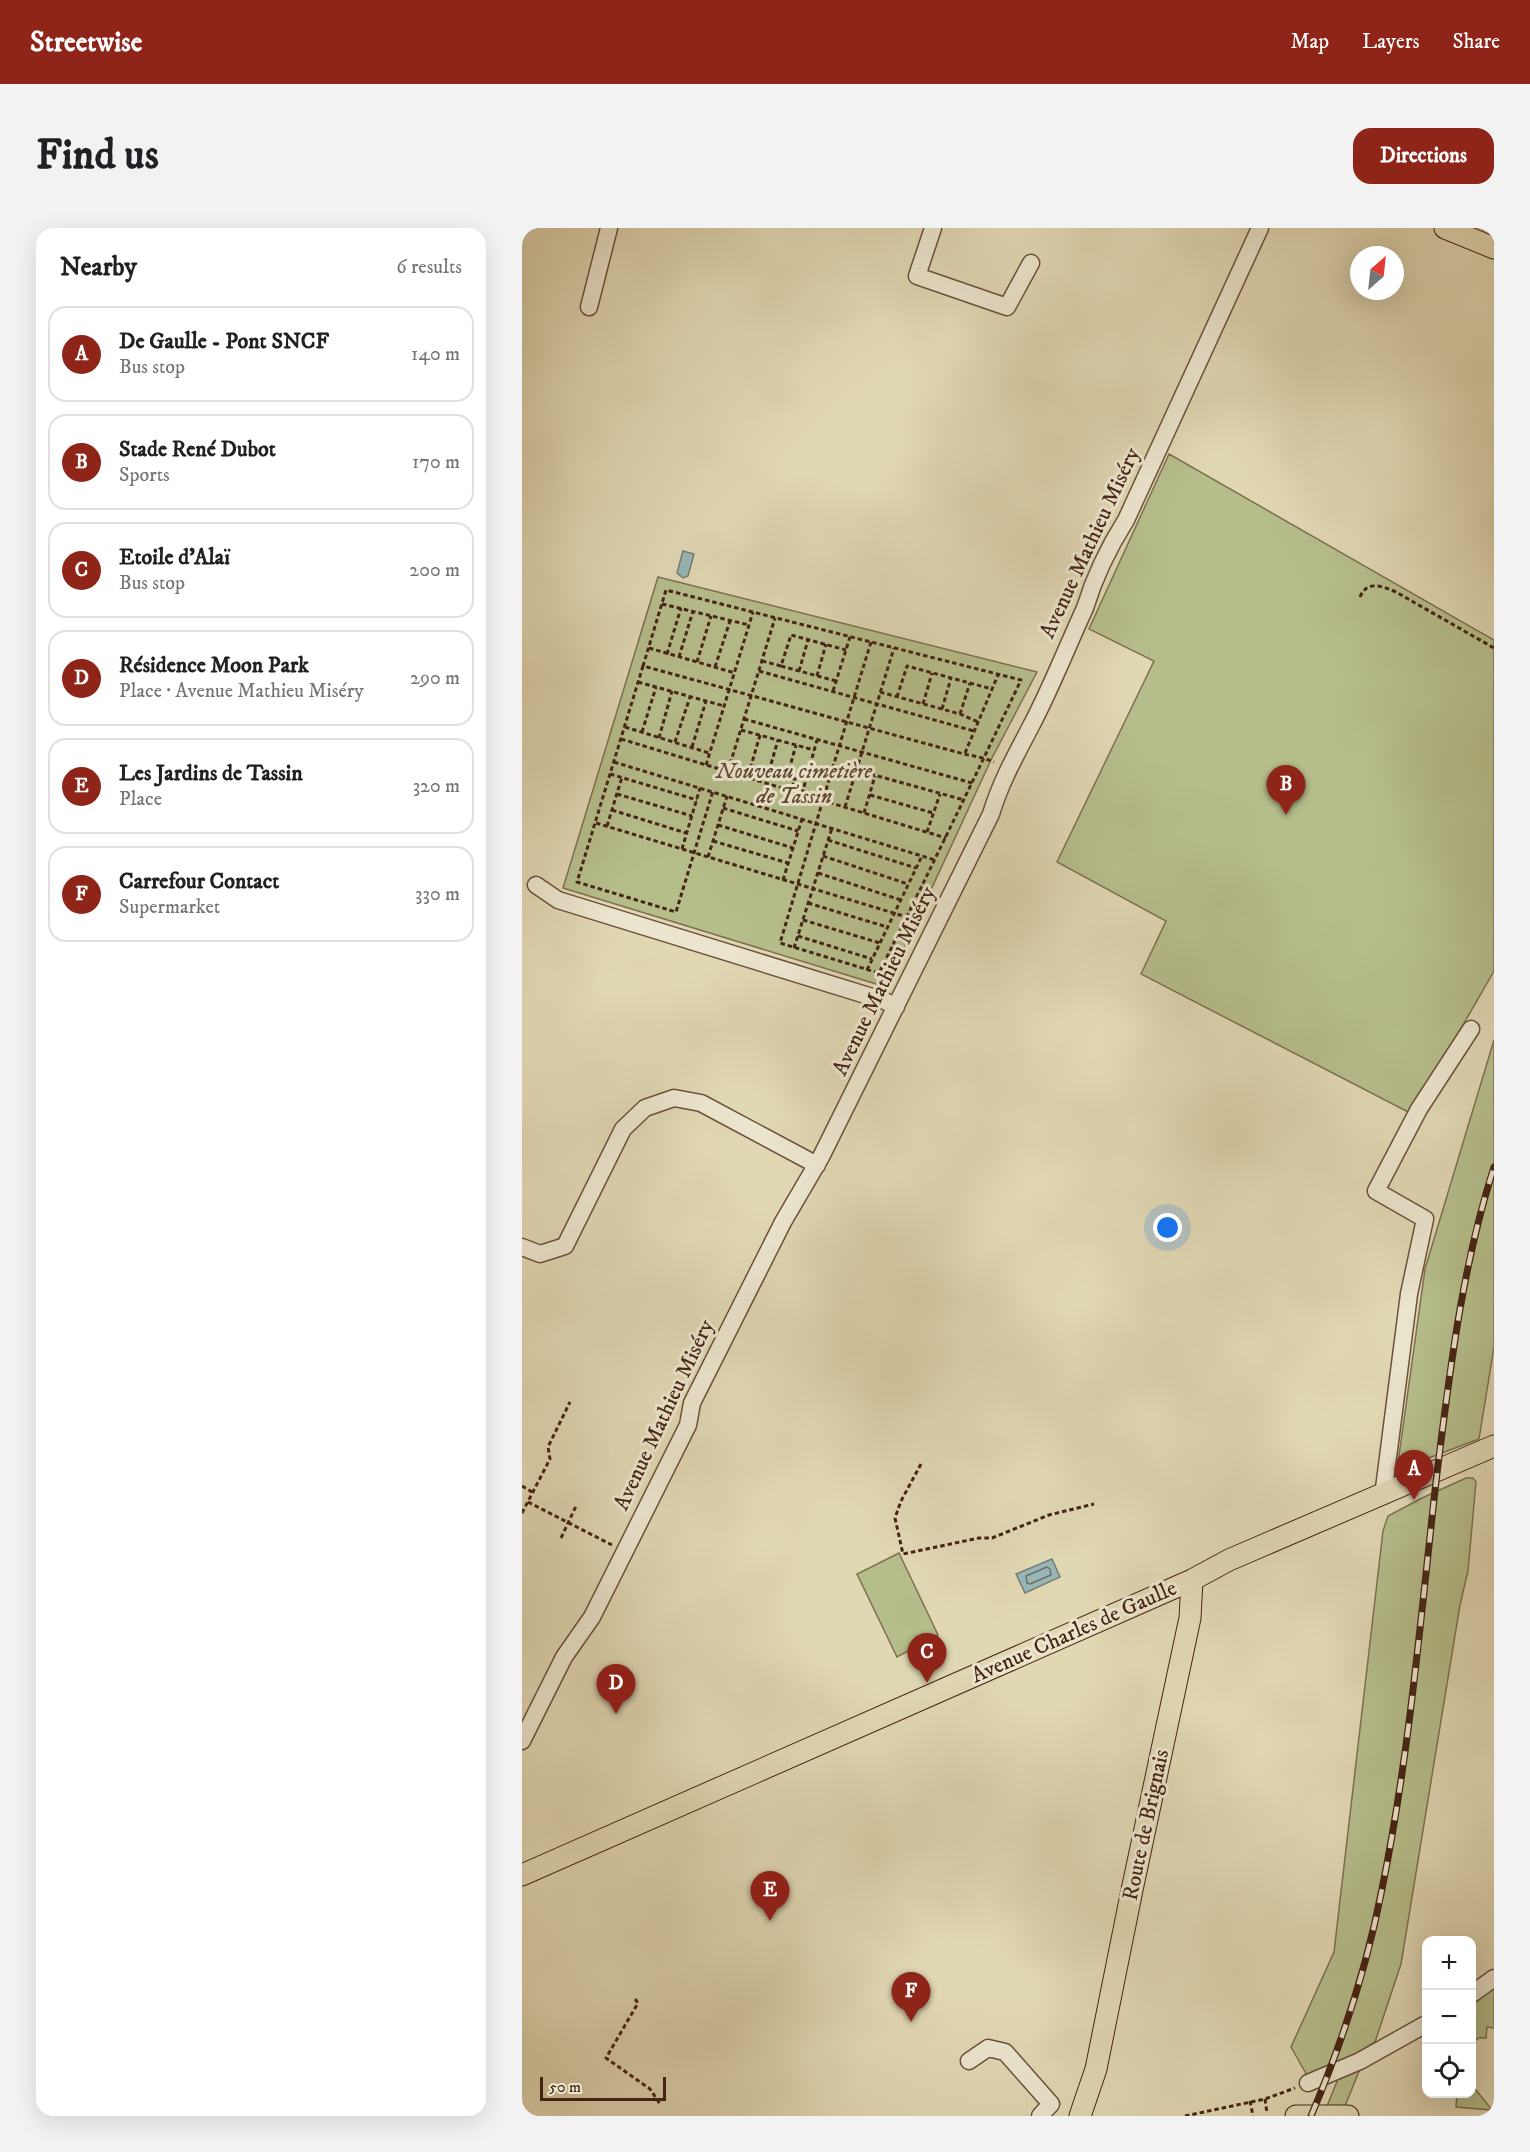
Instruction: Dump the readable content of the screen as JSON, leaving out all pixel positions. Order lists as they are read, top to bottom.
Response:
{
  "streets": {
    "main road": ["Avenue Charles de Gaulle", "Route de Brignais"],
    "street": ["Avenue Mathieu Miséry"]
  },
  "crossings": [
    ["Avenue Charles de Gaulle", "Route de Brignais"]
  ],
  "parks": ["Nouveau cimetière de Tassin"],
  "scale_bar": "50 m",
  "north": "top right",
  "page": {
    "header": "Streetwise",
    "nav": ["Map", "Layers", "Share"],
    "buttons": "Directions",
    "title": "Find us",
    "heading": ["Nearby", "6 results"],
    "list": [
      {
        "mark": "A",
        "name": "De Gaulle - Pont SNCF",
        "note": "Bus stop",
        "value": "140 m"
      },
      {
        "mark": "B",
        "name": "Stade René Dubot",
        "note": "Sports",
        "value": "170 m"
      },
      {
        "mark": "C",
        "name": "Etoile d'Alaï",
        "note": "Bus stop",
        "value": "200 m"
      },
      {
        "mark": "D",
        "name": "Résidence Moon Park",
        "note": "Place · Avenue Mathieu Miséry",
        "value": "290 m"
      },
      {
        "mark": "E",
        "name": "Les Jardins de Tassin",
        "note": "Place",
        "value": "320 m"
      },
      {
        "mark": "F",
        "name": "Carrefour Contact",
        "note": "Supermarket",
        "value": "330 m"
      }
    ],
    "pins": [
      "B",
      "A",
      "C",
      "D",
      "E",
      "F"
    ],
    "map_buttons": ["+", "−"],
    "scale": "50 m"
  }
}
